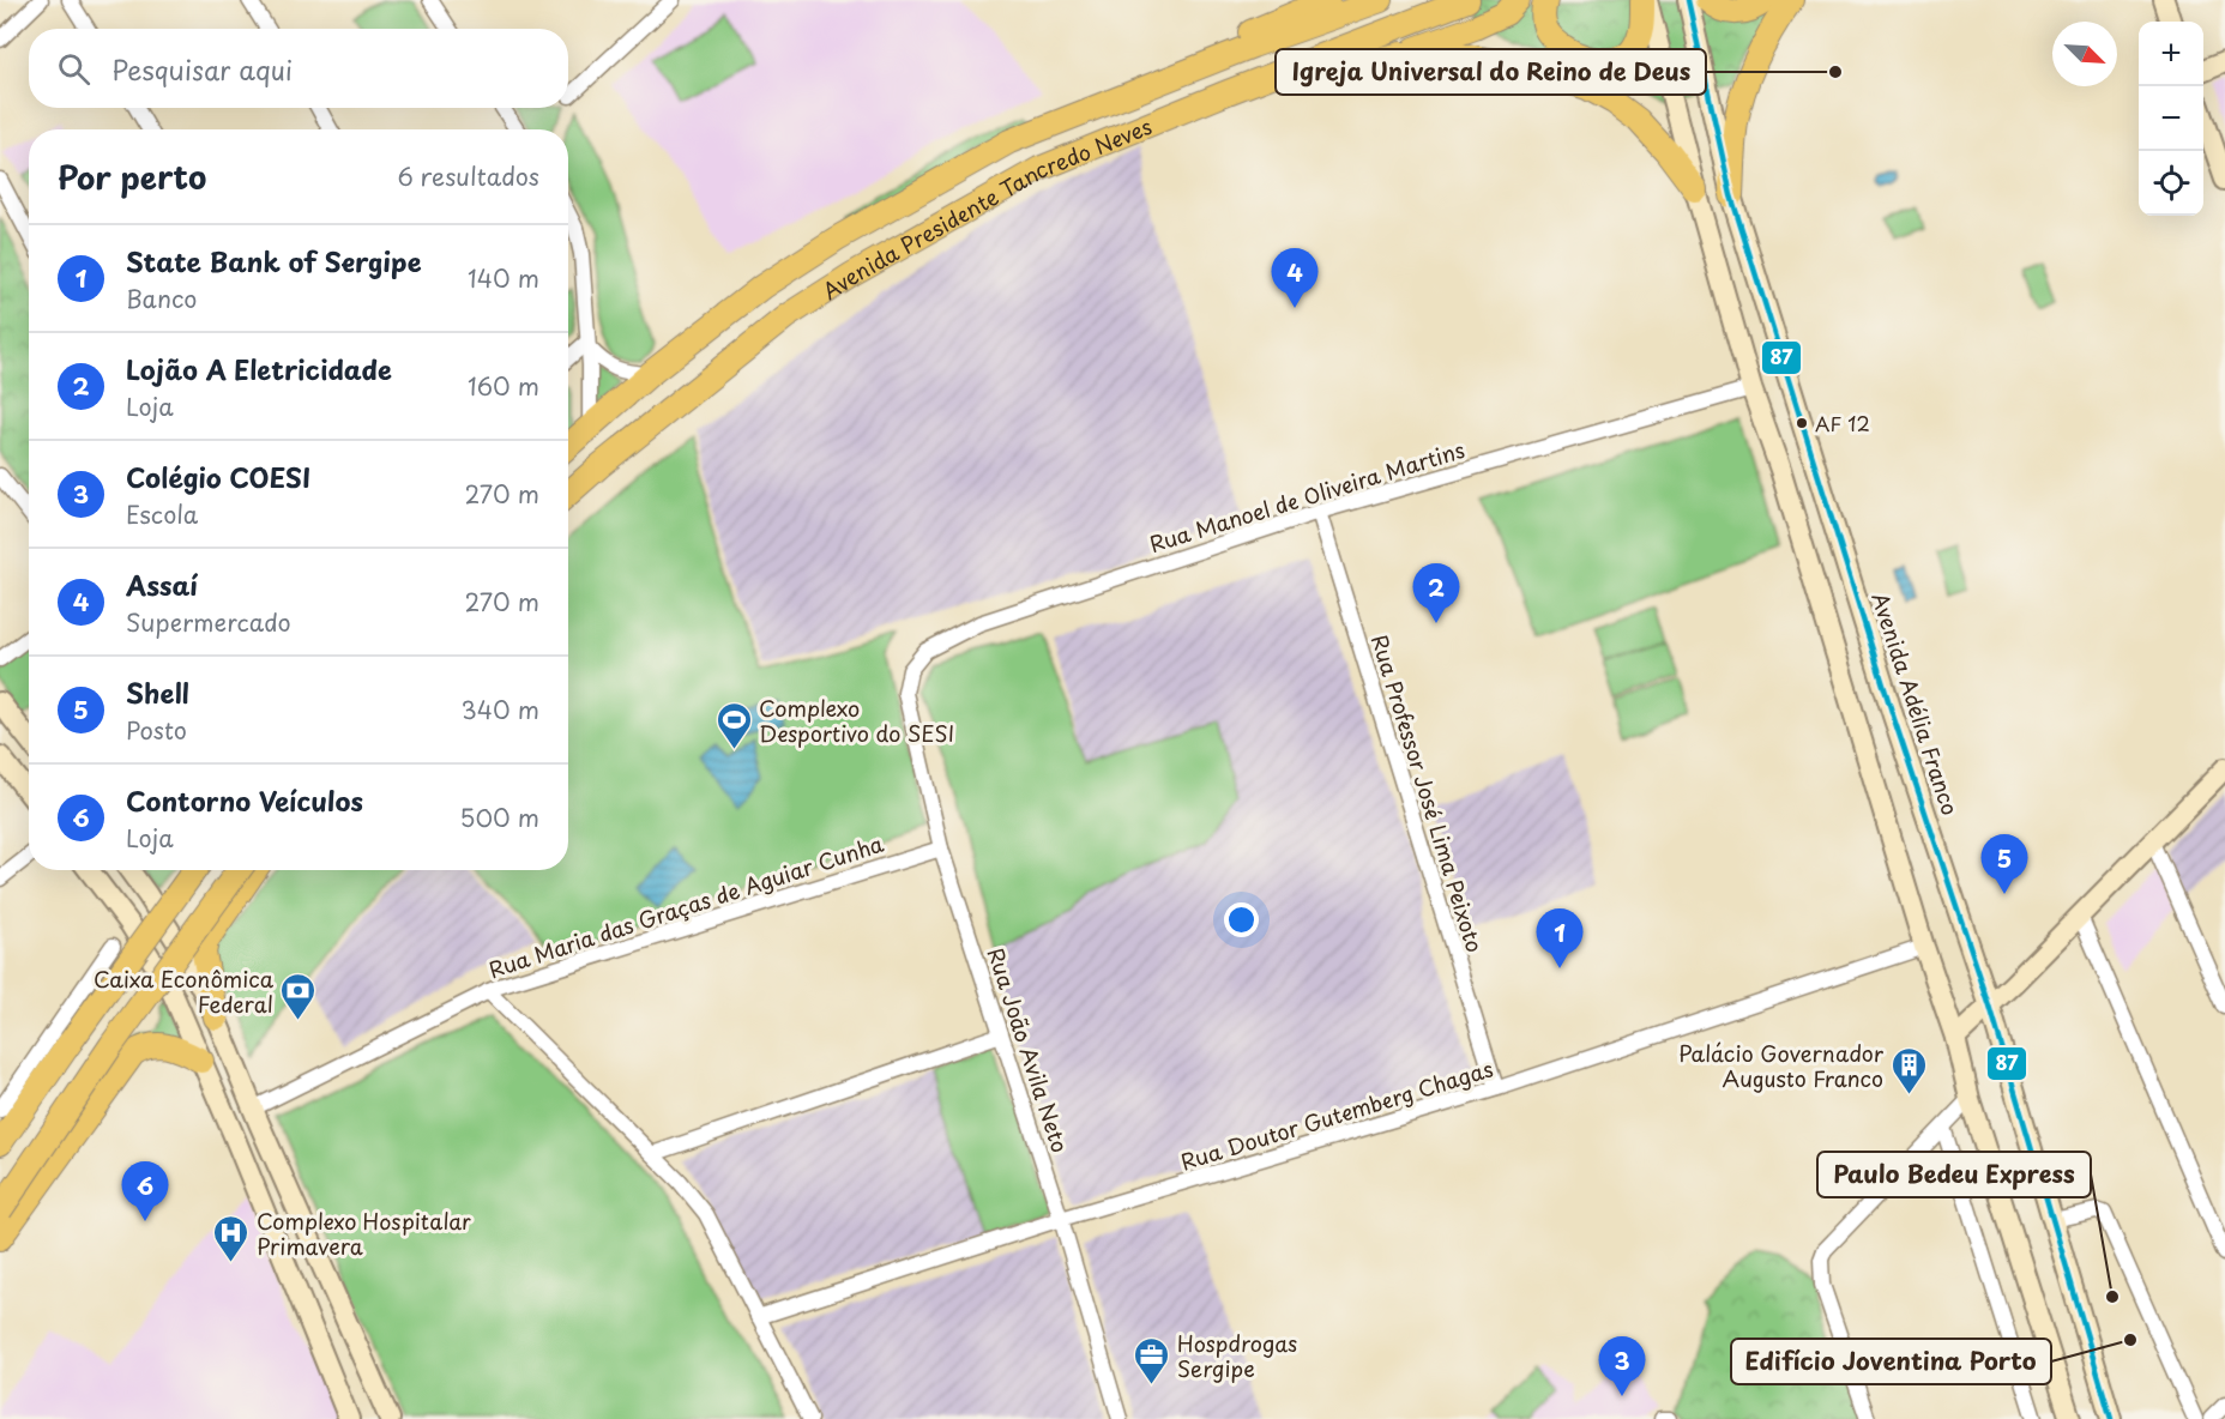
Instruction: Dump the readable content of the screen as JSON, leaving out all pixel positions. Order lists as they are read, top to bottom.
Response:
{
  "streets": {
    "main road": ["Avenida Presidente Tancredo Neves", "Avenida Adélia Franco"],
    "street": [
      "Rua Manoel de Oliveira Martins",
      "Rua Professor José Lima Peixoto",
      "Rua Maria das Graças de Aguiar Cunha",
      "Rua João Avila Neto",
      "Rua Doutor Gutemberg Chagas"
    ]
  },
  "crossings": [
    ["Rua Manoel de Oliveira Martins", "Rua Professor José Lima Peixoto"],
    ["Rua Manoel de Oliveira Martins", "Rua João Avila Neto"],
    ["Rua Professor José Lima Peixoto", "Rua Doutor Gutemberg Chagas"],
    ["Rua Maria das Graças de Aguiar Cunha", "Rua João Avila Neto"],
    ["Rua João Avila Neto", "Rua Doutor Gutemberg Chagas"]
  ],
  "places": {
    "other": [
      "Igreja Universal do Reino de Deus",
      "AF 12",
      "Paulo Bedeu Express",
      "Edifício Joventina Porto"
    ],
    "sports": ["Complexo Desportivo do SESI"],
    "bank": ["Caixa Econômica Federal"],
    "building": ["Palácio Governador Augusto Franco"],
    "hospital": ["Complexo Hospitalar Primavera"],
    "office": ["Hospdrogas Sergipe"]
  },
  "lines": ["transit line 87"],
  "north": "bottom right",
  "page": {
    "map_buttons": ["+", "−"],
    "search": "Pesquisar aqui",
    "heading": ["Por perto", "6 resultados"],
    "list": [
      {
        "mark": "1",
        "name": "State Bank of Sergipe",
        "note": "Banco",
        "value": "140 m"
      },
      {
        "mark": "2",
        "name": "Lojão A Eletricidade",
        "note": "Loja",
        "value": "160 m"
      },
      {
        "mark": "3",
        "name": "Colégio COESI",
        "note": "Escola",
        "value": "270 m"
      },
      {
        "mark": "4",
        "name": "Assaí",
        "note": "Supermercado",
        "value": "270 m"
      },
      {
        "mark": "5",
        "name": "Shell",
        "note": "Posto",
        "value": "340 m"
      },
      {
        "mark": "6",
        "name": "Contorno Veículos",
        "note": "Loja",
        "value": "500 m"
      }
    ],
    "pins": [
      "4",
      "2",
      "5",
      "1",
      "6",
      "3"
    ]
  }
}
